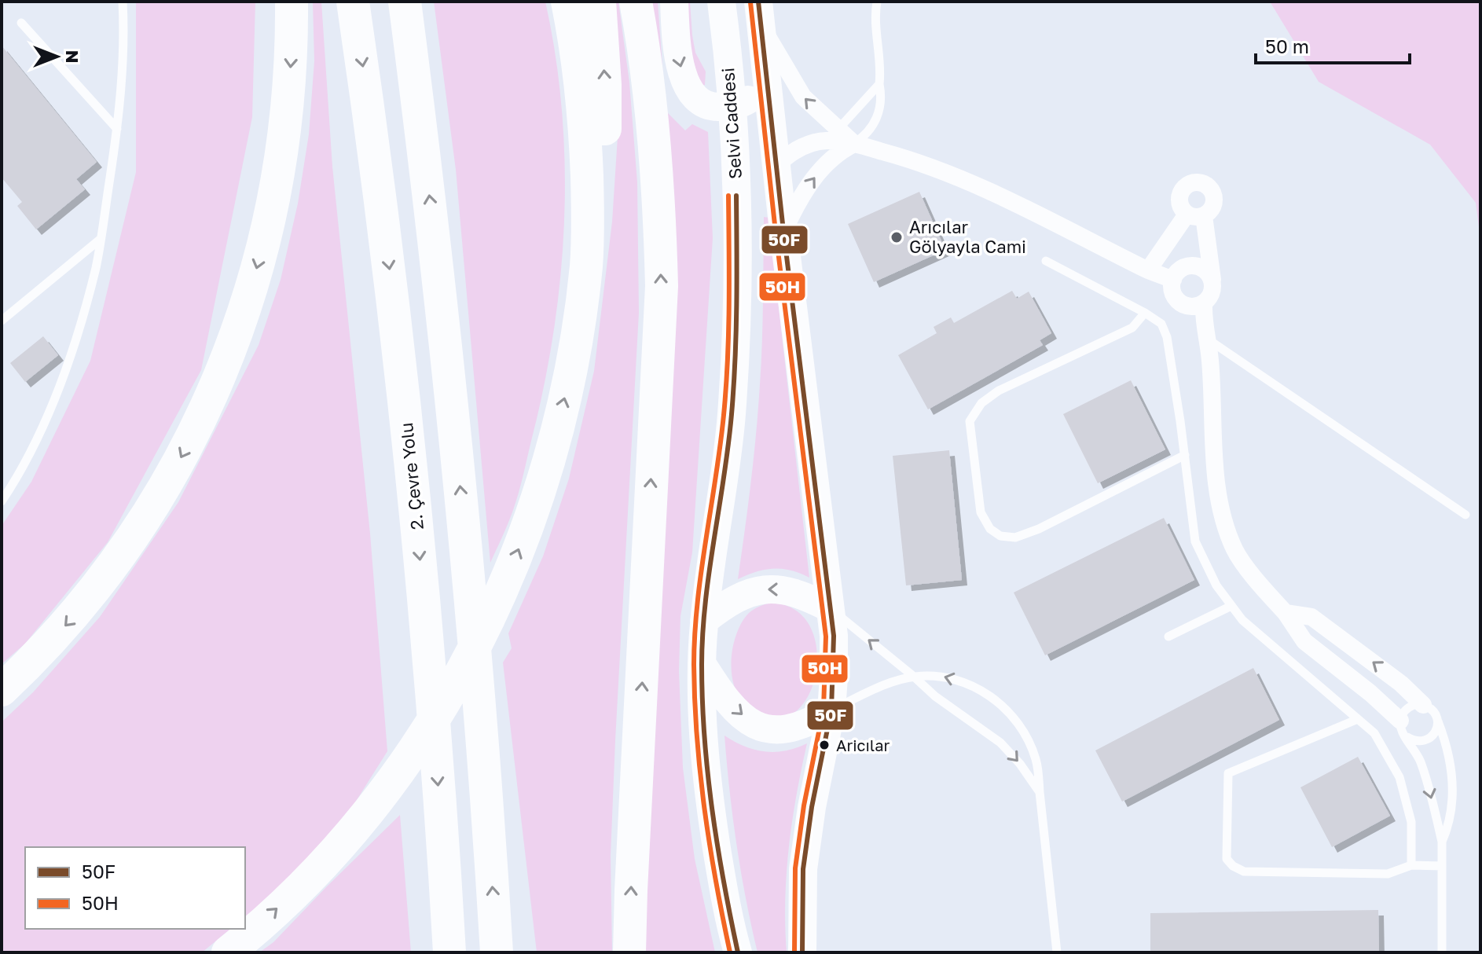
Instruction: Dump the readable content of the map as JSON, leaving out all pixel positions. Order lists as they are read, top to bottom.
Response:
{
  "streets": {
    "highway": ["2. Çevre Yolu"],
    "main road": ["Selvi Caddesi"]
  },
  "places": ["Arıcılar Gölyayla Cami", "Aricılar"],
  "lines": ["transit line 50F", "transit line 50H"],
  "legend": ["50F", "50H"],
  "scale_bar": "50 m",
  "north": "right"
}
